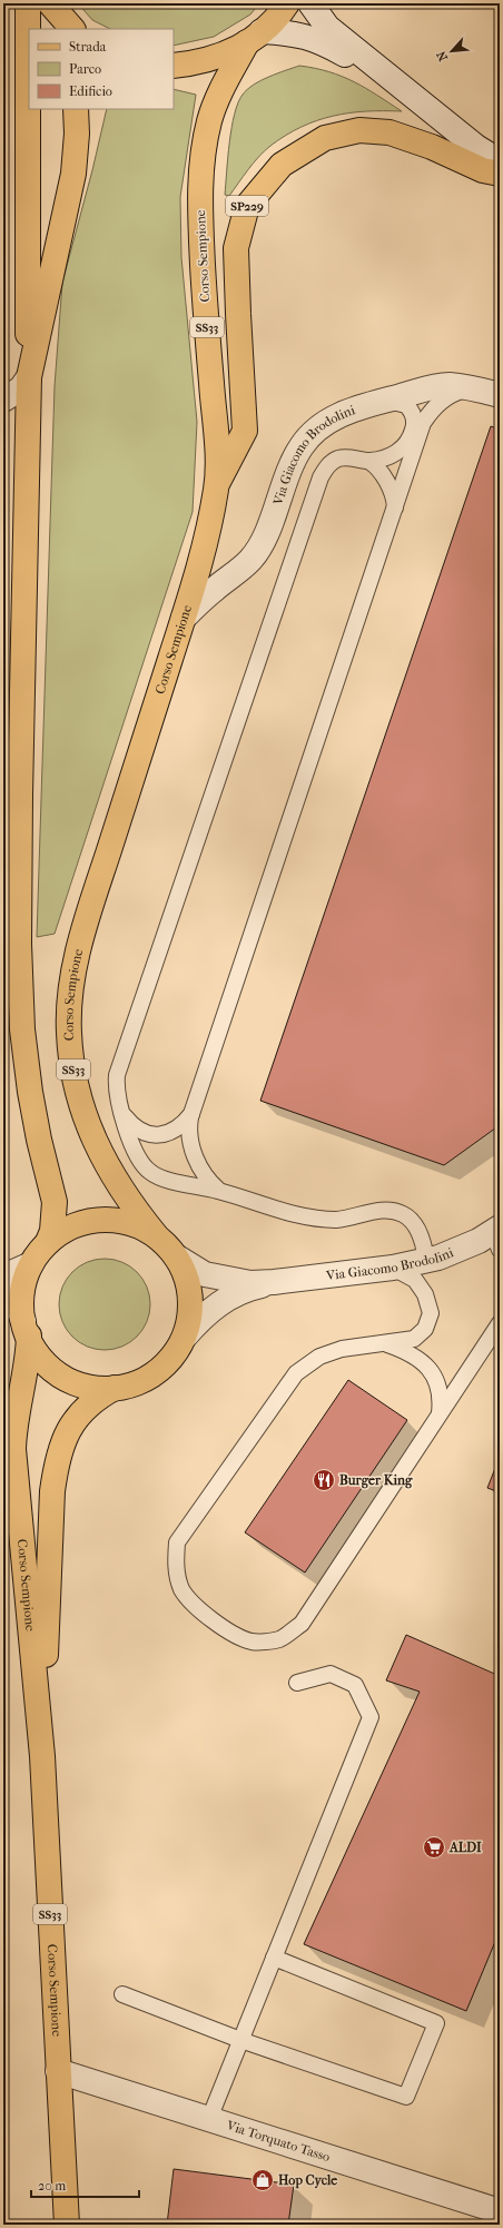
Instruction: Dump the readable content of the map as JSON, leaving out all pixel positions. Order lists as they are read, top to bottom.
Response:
{
  "streets": {
    "main road": ["SP229", "Corso Sempione", "SS33"],
    "street": ["Via Giacomo Brodolini", "Via Torquato Tasso"]
  },
  "crossings": [
    ["SP229", "Corso Sempione"],
    ["Corso Sempione", "Via Giacomo Brodolini"],
    ["Corso Sempione", "Via Torquato Tasso"]
  ],
  "places": {
    "restaurant": ["Burger King"],
    "supermarket": ["ALDI"],
    "shop": ["Hop Cycle"]
  },
  "legend": ["Strada", "Parco", "Edificio"],
  "scale_bar": "20 m",
  "north": "bottom left"
}
